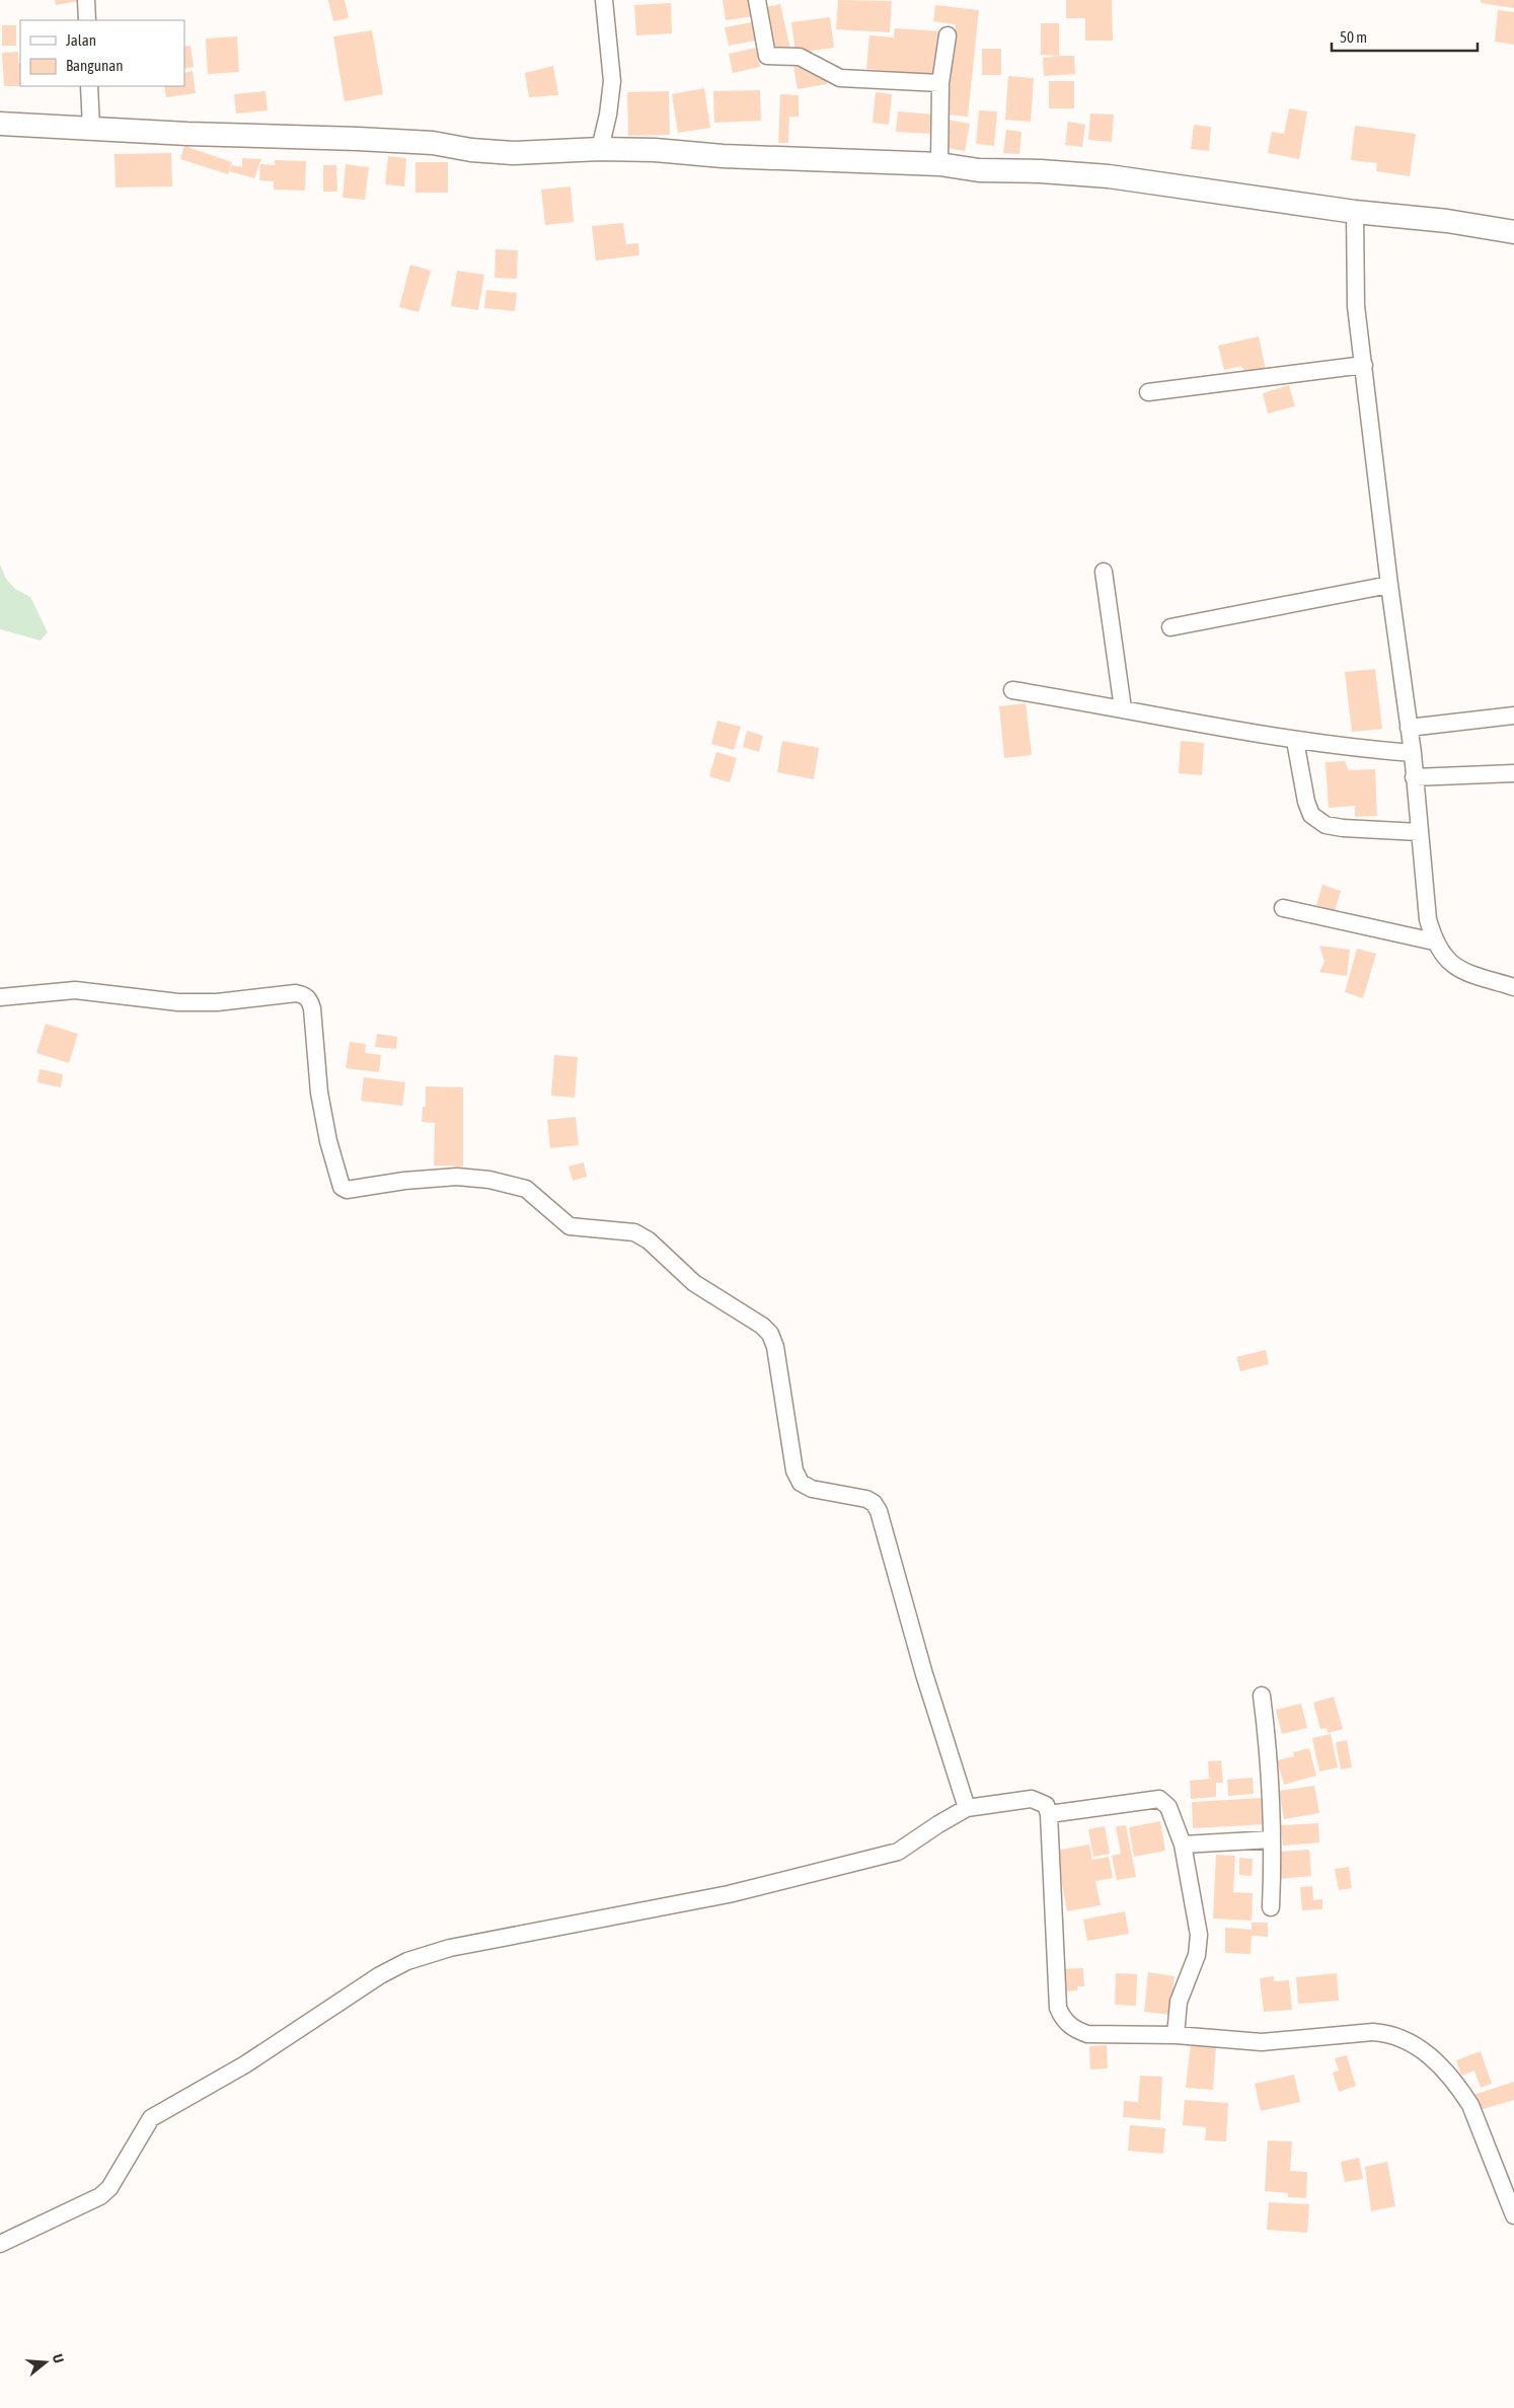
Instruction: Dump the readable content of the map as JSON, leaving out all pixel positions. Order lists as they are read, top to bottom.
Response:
{
  "legend": ["Jalan", "Bangunan"],
  "scale_bar": "50 m",
  "north": "right"
}
